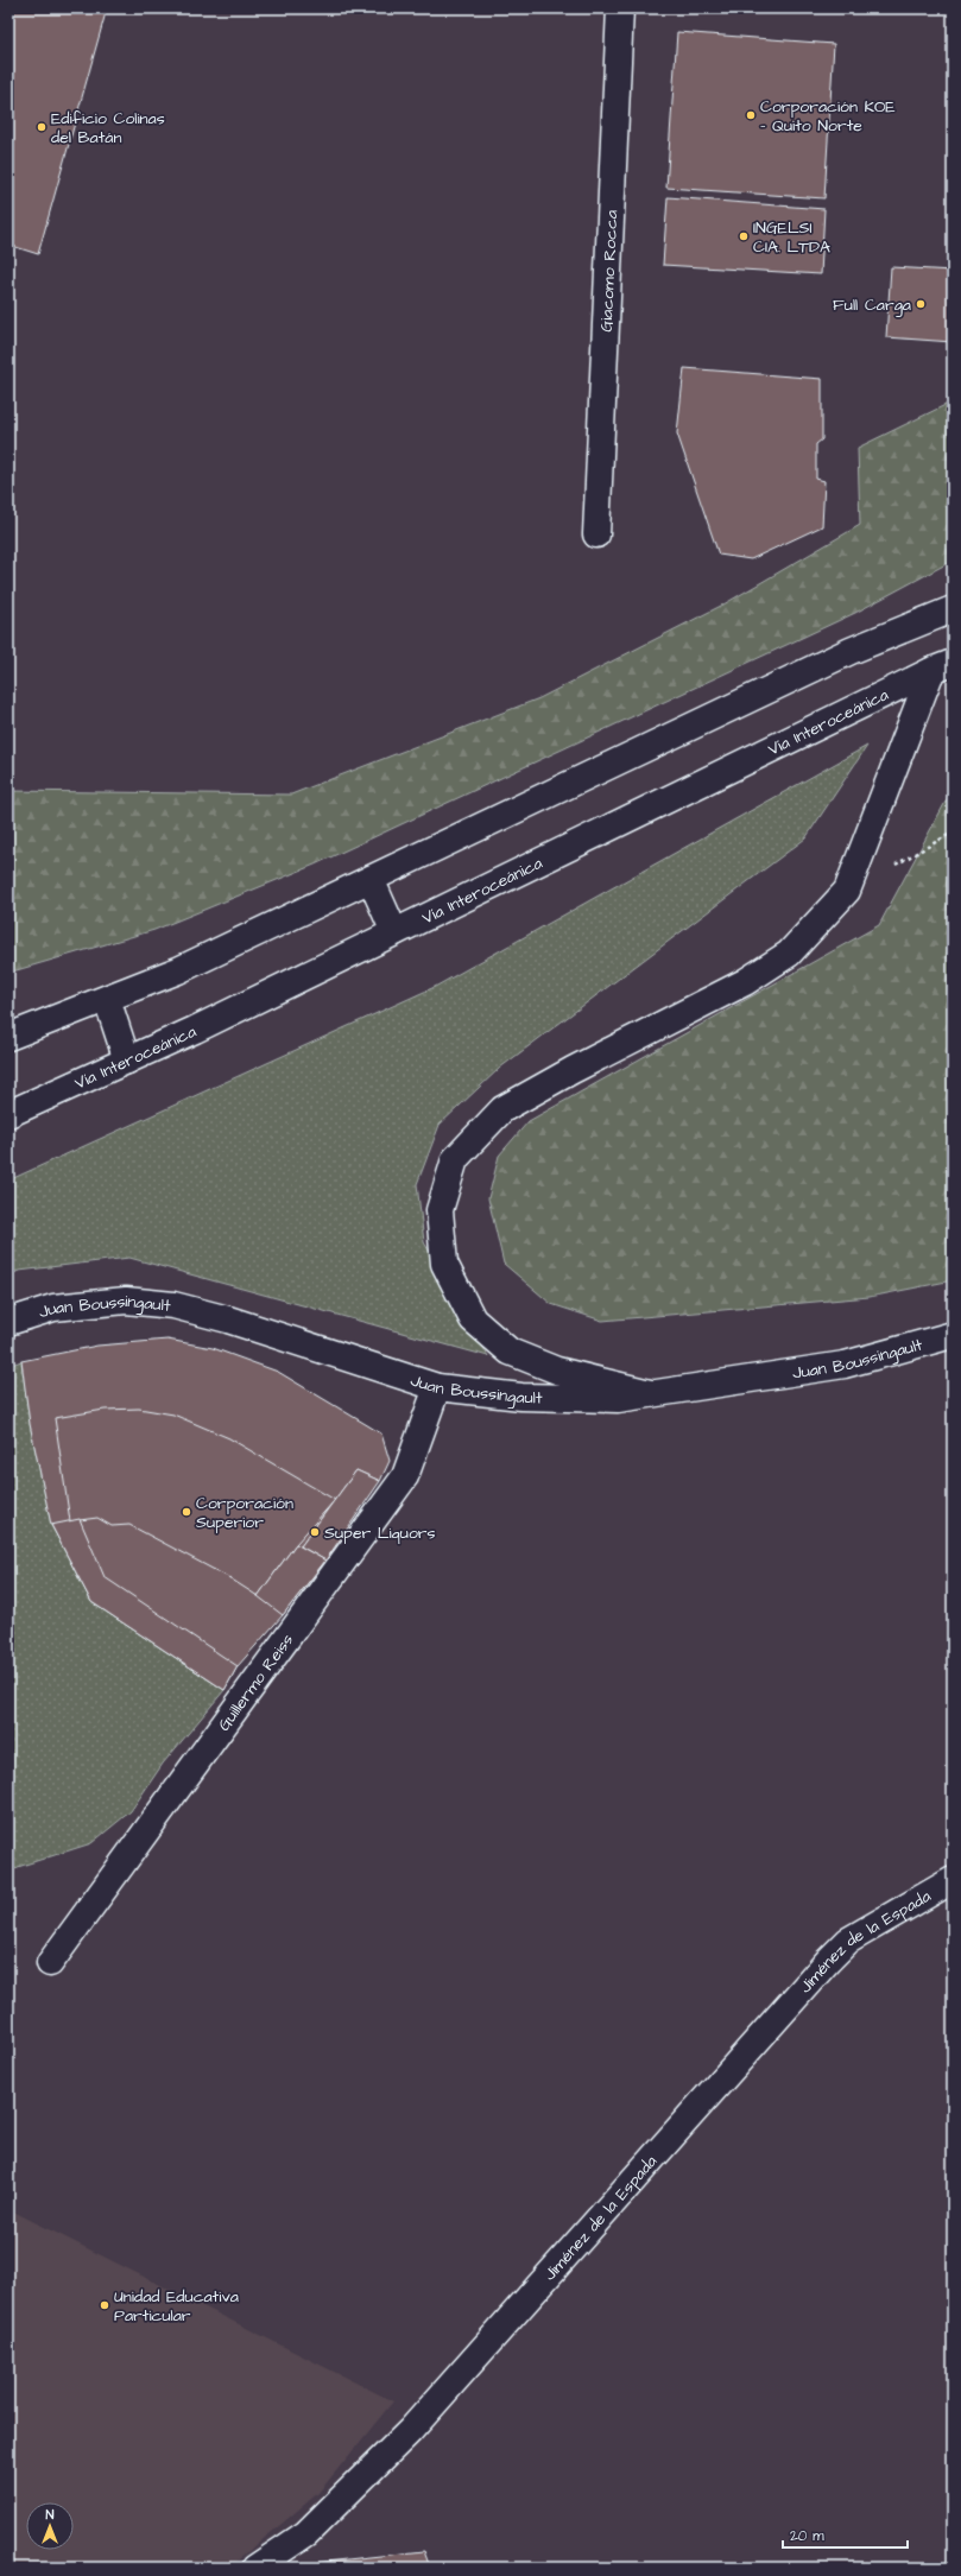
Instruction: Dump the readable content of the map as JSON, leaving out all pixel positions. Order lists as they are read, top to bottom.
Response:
{
  "streets": {
    "main road": [
      "Giacomo Rocca",
      "Vía Interoceánica",
      "Juan Boussingault",
      "Guillermo Reiss",
      "Jiménez de la Espada"
    ]
  },
  "crossings": [
    ["Juan Boussingault", "Guillermo Reiss"]
  ],
  "places": [
    "Corporación KOE - Quito Norte",
    "Edificio Colinas del Batán",
    "INGELSI CIA. LTDA",
    "Full Carga",
    "Corporación Superior",
    "Super Liquors",
    "Unidad Educativa Particular"
  ],
  "scale_bar": "20 m",
  "north": "top"
}
